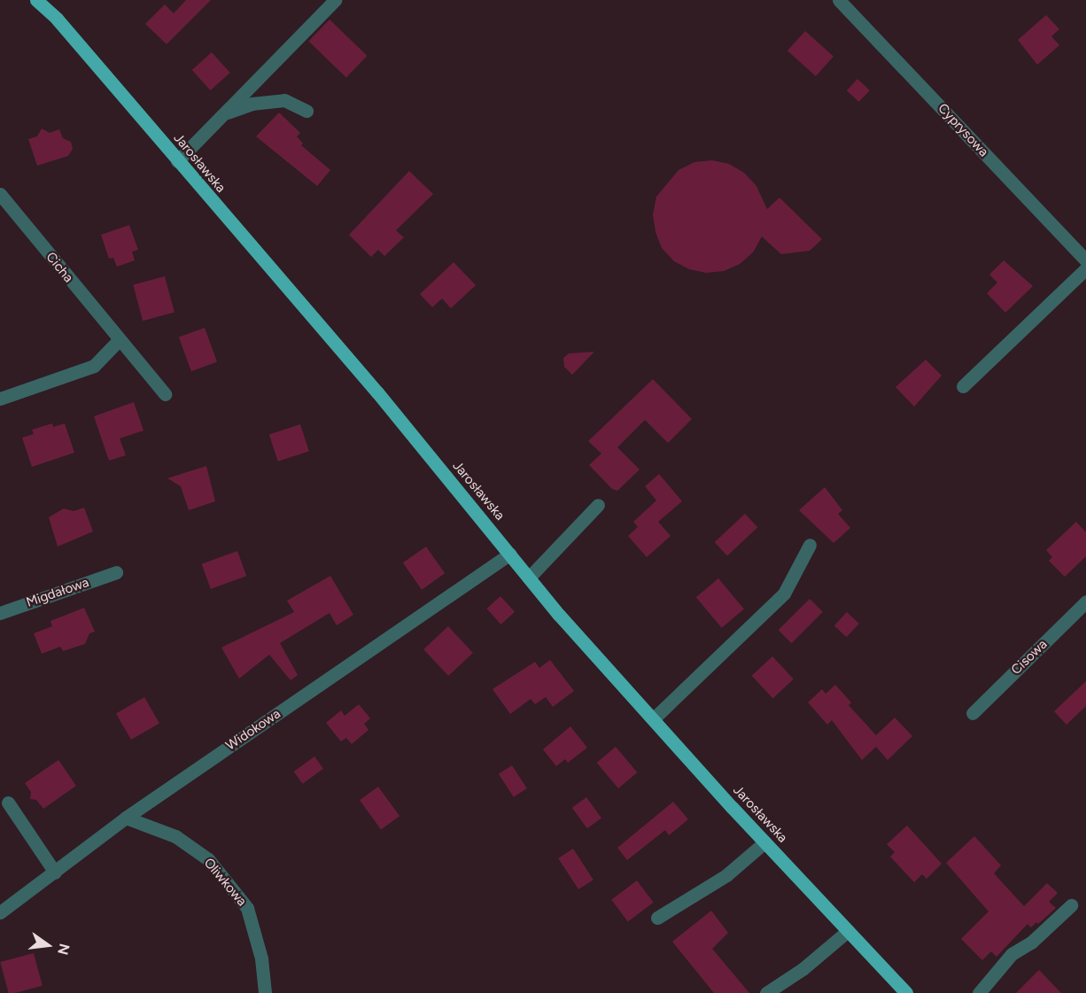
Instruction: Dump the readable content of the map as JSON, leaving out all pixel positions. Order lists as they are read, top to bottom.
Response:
{
  "streets": {
    "main road": ["Jarosławska"],
    "street": [
      "Cyprysowa",
      "Cicha",
      "Migdałowa",
      "Cisowa",
      "Widokowa",
      "Oliwkowa"
    ]
  },
  "crossings": [
    ["Jarosławska", "Widokowa"],
    ["Widokowa", "Oliwkowa"]
  ],
  "north": "right"
}
